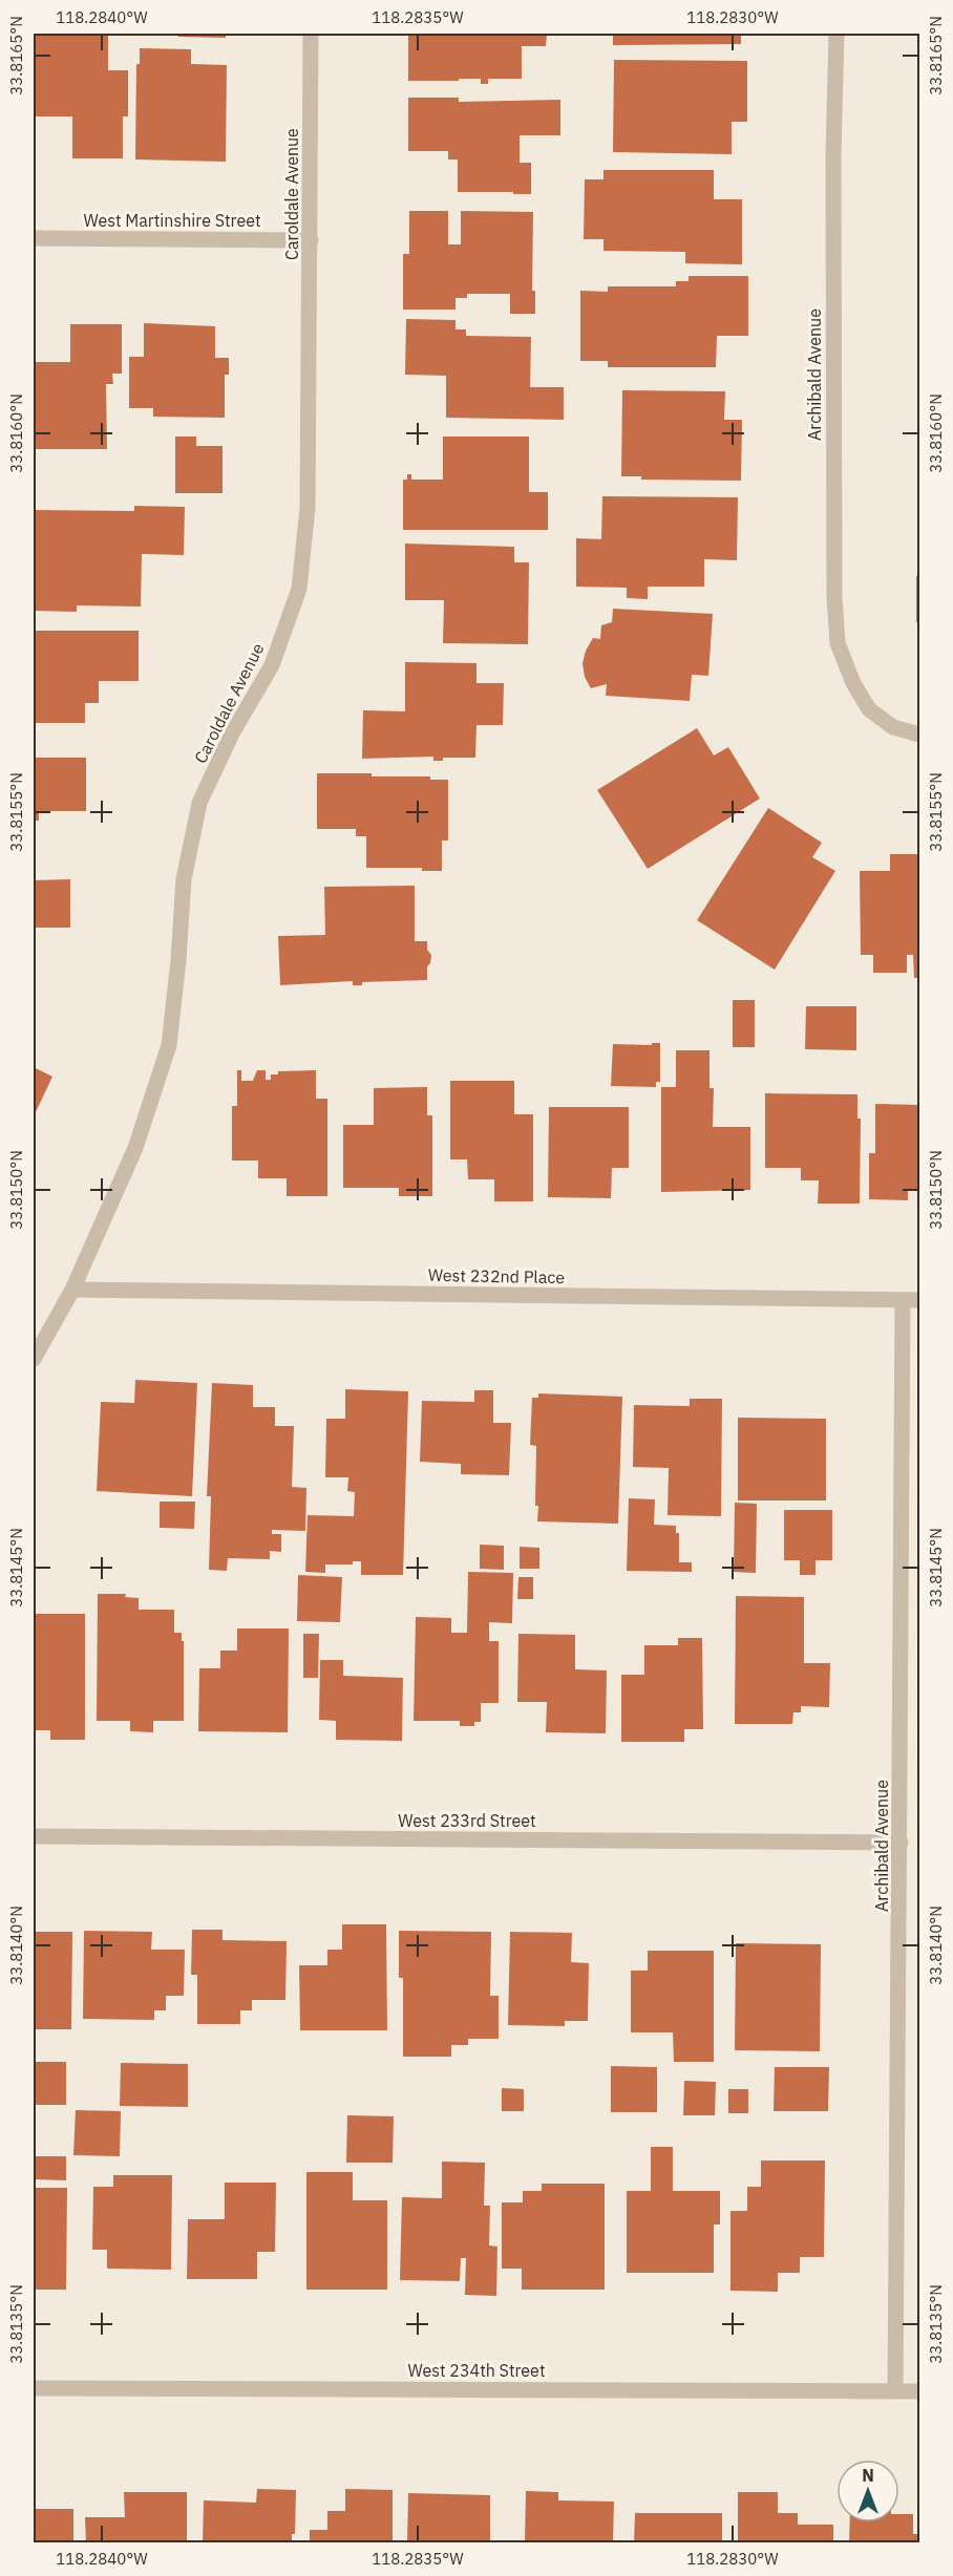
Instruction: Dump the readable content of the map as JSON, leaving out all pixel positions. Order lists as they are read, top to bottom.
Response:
{
  "streets": {
    "street": [
      "Caroldale Avenue",
      "West Martinshire Street",
      "Archibald Avenue",
      "West 232nd Place",
      "West 233rd Street",
      "West 234th Street"
    ]
  },
  "crossings": [
    ["Caroldale Avenue", "West Martinshire Street"],
    ["Caroldale Avenue", "West 232nd Place"],
    ["Archibald Avenue", "West 232nd Place"],
    ["Archibald Avenue", "West 233rd Street"],
    ["Archibald Avenue", "West 234th Street"]
  ],
  "north": "top",
  "coordinates": [
    "118.2840°W",
    "118.2835°W",
    "118.2830°W",
    "33.8165°N",
    "33.8160°N",
    "33.8155°N",
    "33.8150°N",
    "33.8145°N",
    "33.8140°N",
    "33.8135°N"
  ]
}
